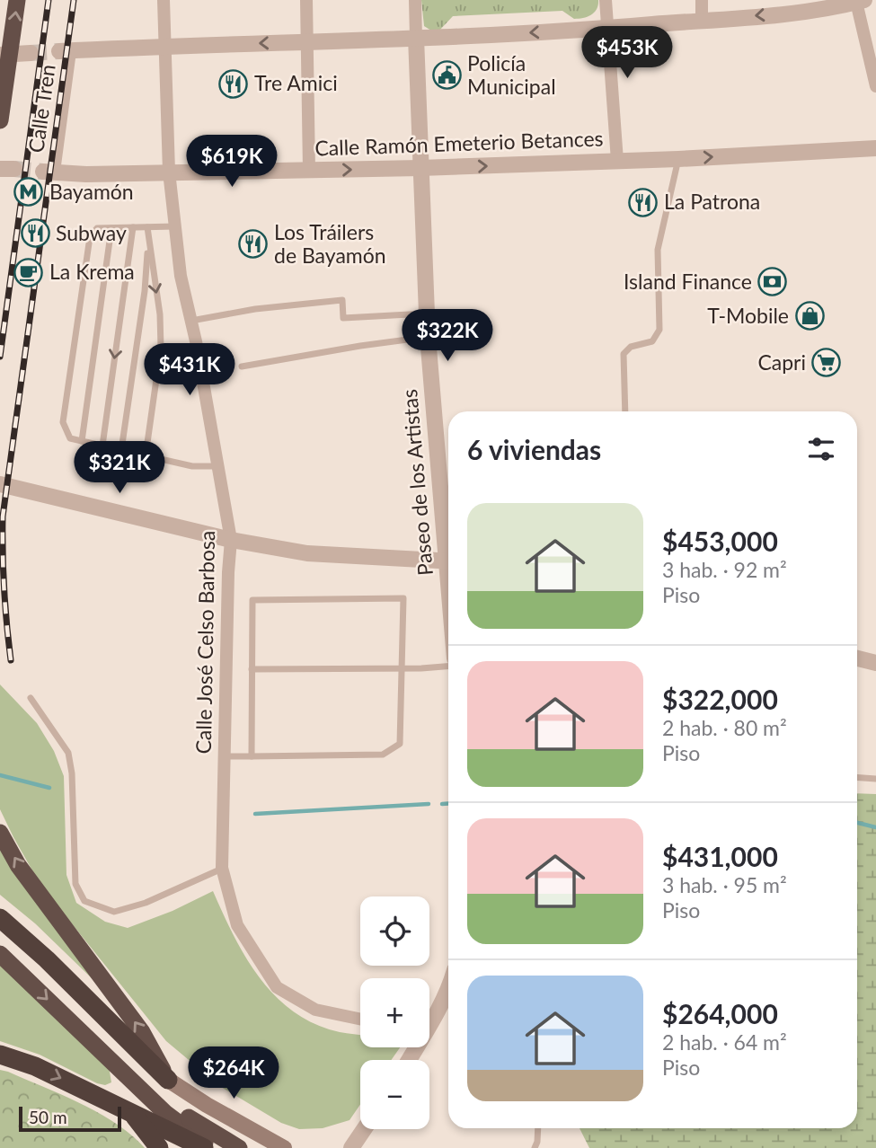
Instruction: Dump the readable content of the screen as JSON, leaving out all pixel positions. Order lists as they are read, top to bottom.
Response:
{
  "streets": {
    "street": [
      "Calle Tren",
      "Calle Ramón Emeterio Betances",
      "Paseo de los Artistas",
      "Calle José Celso Barbosa"
    ]
  },
  "crossings": [
    ["Calle Tren", "Calle Ramón Emeterio Betances"],
    ["Calle Ramón Emeterio Betances", "Paseo de los Artistas"],
    ["Calle Ramón Emeterio Betances", "Calle José Celso Barbosa"]
  ],
  "places": {
    "public building": ["Policía Municipal"],
    "restaurant": [
      "Tre Amici",
      "La Patrona",
      "Subway",
      "Los Tráilers de Bayamón"
    ],
    "metro station": ["Bayamón"],
    "cafe": ["La Krema"],
    "bank": ["Island Finance"],
    "shop": ["T-Mobile"],
    "supermarket": ["Capri"]
  },
  "scale_bar": "50 m",
  "page": {
    "price": [
      "$453K",
      "$619K",
      "$322K",
      "$431K",
      "$321K",
      "$264K"
    ],
    "heading": "6 viviendas",
    "list": [
      {
        "name": "$453,000",
        "note": "3 hab. · 92 m² · Piso"
      },
      {
        "name": "$322,000",
        "note": "2 hab. · 80 m² · Piso"
      },
      {
        "name": "$431,000",
        "note": "3 hab. · 95 m² · Piso"
      },
      {
        "name": "$264,000",
        "note": "2 hab. · 64 m² · Piso"
      }
    ],
    "map_buttons": ["+", "−"],
    "scale": "50 m"
  }
}
